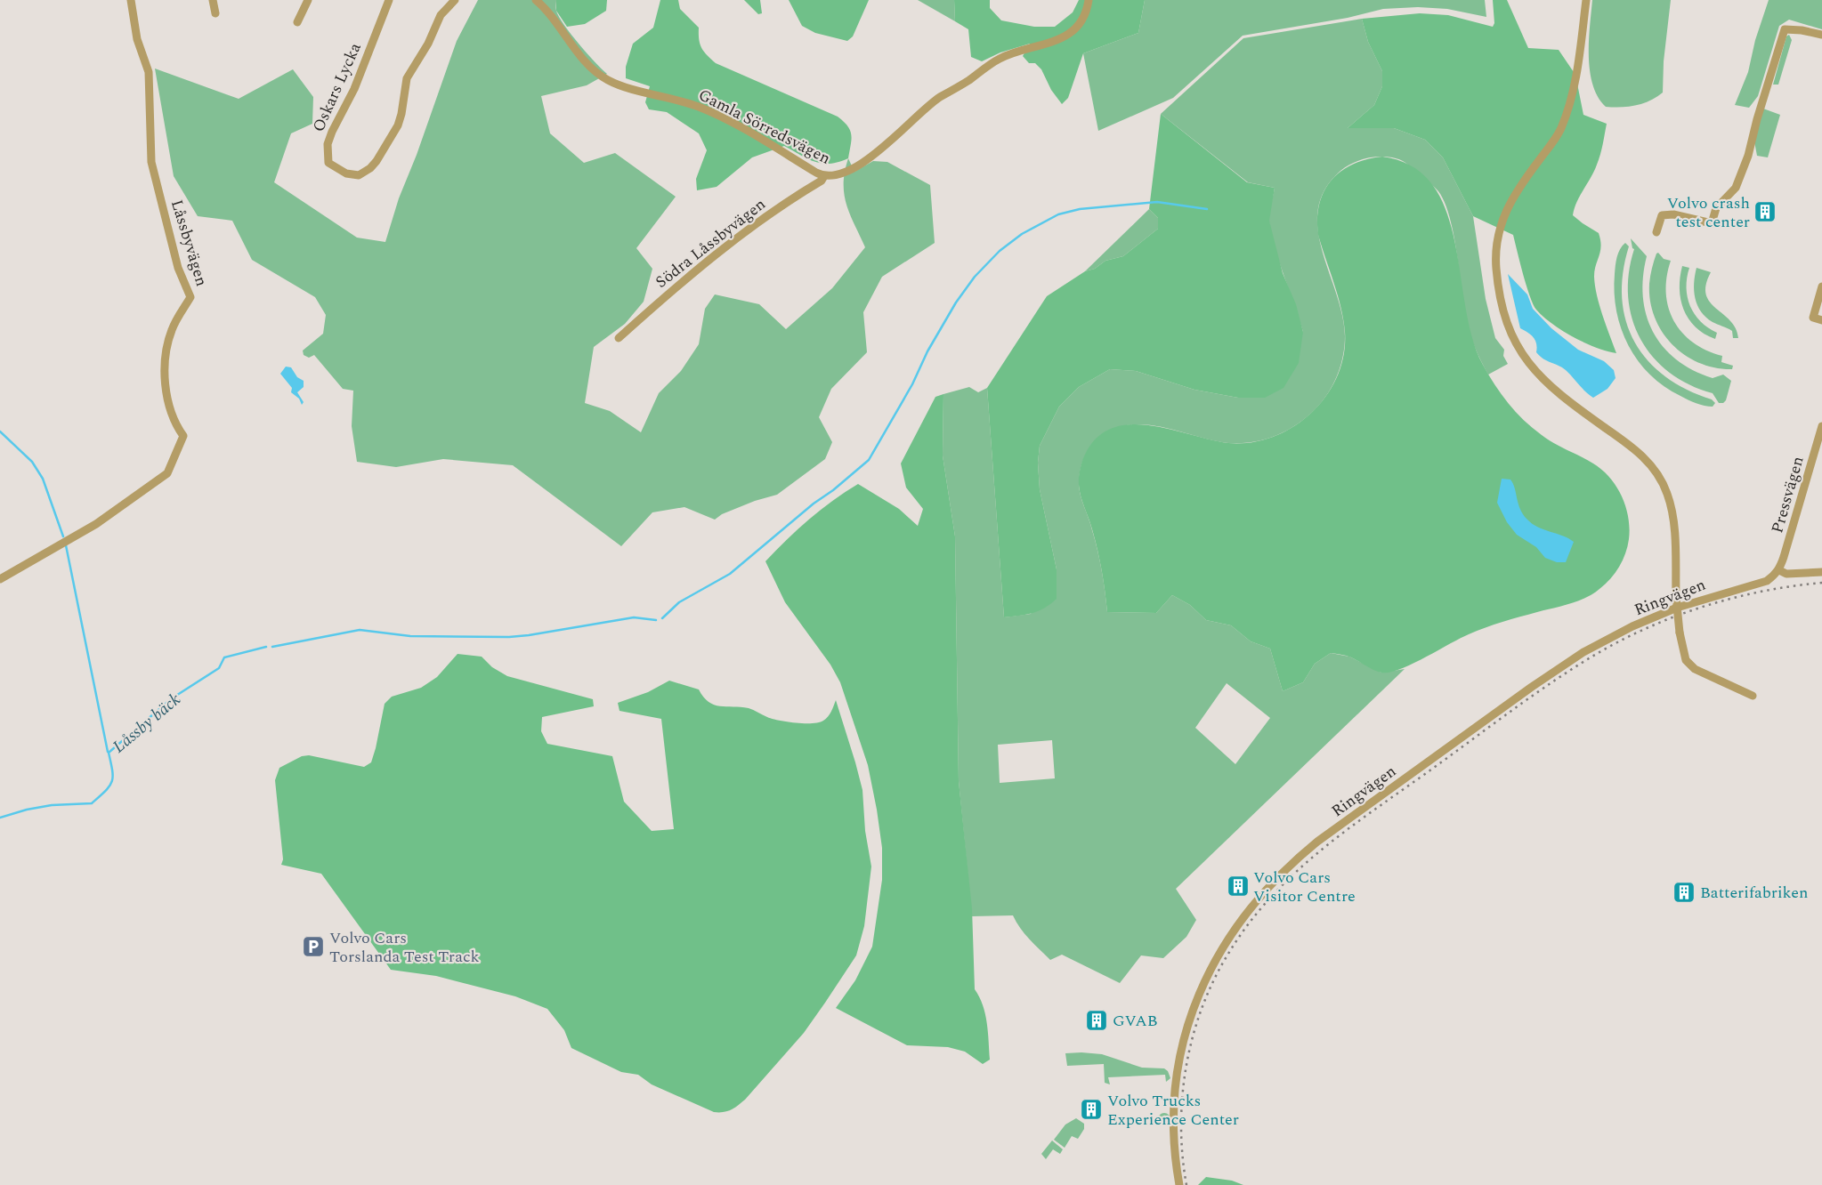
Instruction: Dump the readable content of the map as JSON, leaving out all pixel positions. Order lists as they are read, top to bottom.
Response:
{
  "streets": {
    "street": [
      "Oskars Lycka",
      "Gamla Sörredsvägen",
      "Låssbyvägen",
      "Södra Låssbyvägen",
      "Pressvägen",
      "Ringvägen"
    ]
  },
  "crossings": [
    ["Gamla Sörredsvägen", "Södra Låssbyvägen"],
    ["Pressvägen", "Ringvägen"]
  ],
  "water": ["Låssby bäck"],
  "places": {
    "building": [
      "Volvo crash test center",
      "Volvo Cars Visitor Centre",
      "Batterifabriken",
      "GVAB",
      "Volvo Trucks Experience Center"
    ],
    "parking": ["Volvo Cars Torslanda Test Track"]
  }
}
